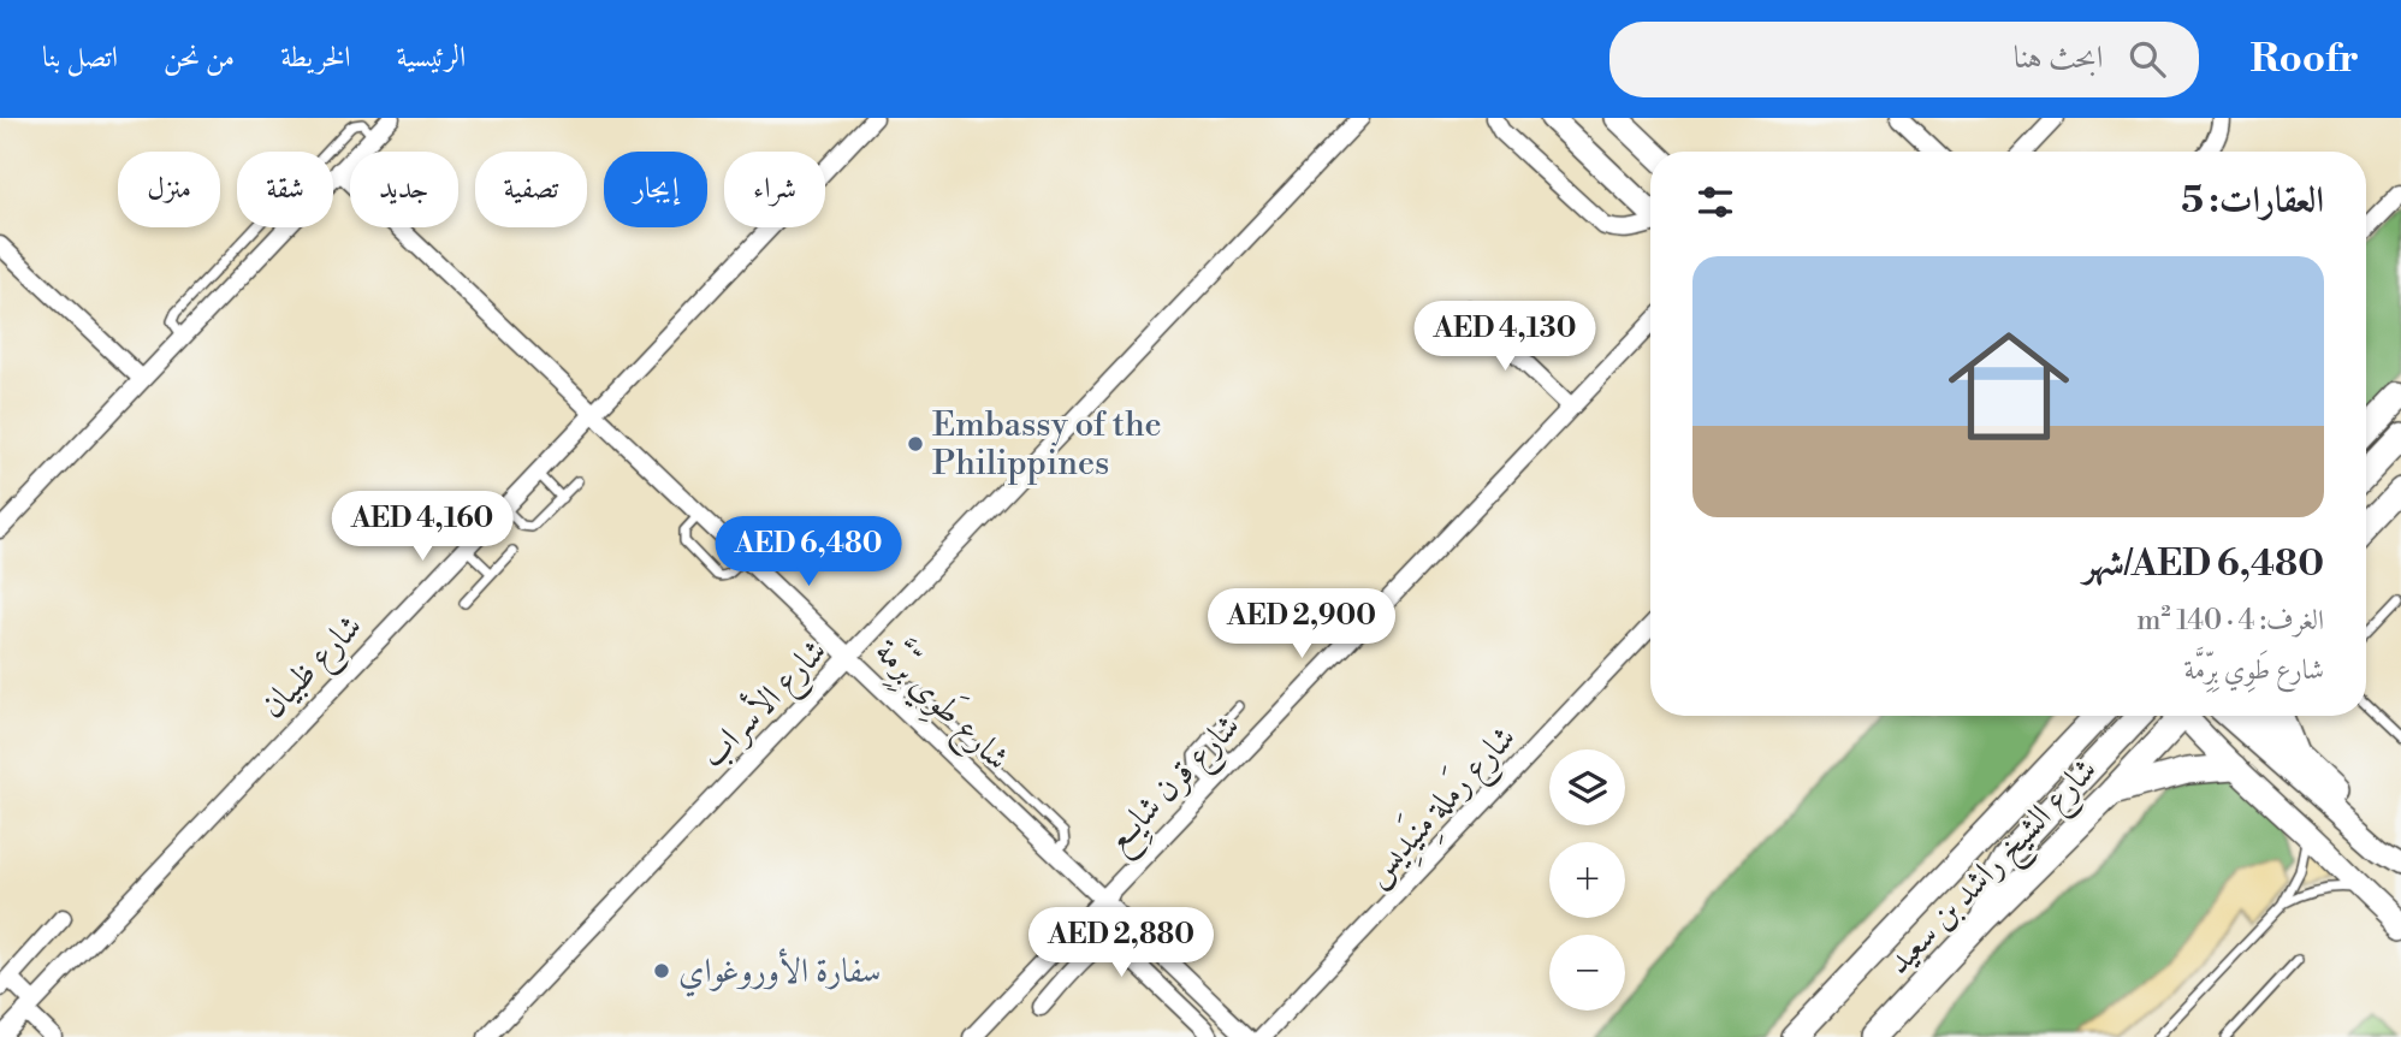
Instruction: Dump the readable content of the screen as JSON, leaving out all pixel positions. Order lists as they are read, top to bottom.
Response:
{
  "streets": {
    "main road": ["شارع الشيخ راشد بن سعيد"],
    "street": [
      "شارع ظبيان",
      "شارع الأسراب",
      "شارع طَوِي بِرِّمَّة",
      "شارع قرن شايِع",
      "شارع رَملة مِنَيدِيس"
    ]
  },
  "crossings": [
    ["شارع ظبيان", "شارع طَوِي بِرِّمَّة"],
    ["شارع الأسراب", "شارع طَوِي بِرِّمَّة"],
    ["شارع طَوِي بِرِّمَّة", "شارع قرن شايِع"]
  ],
  "places": ["Embassy of the Philippines", "سفارة الأوروغواي"],
  "page": {
    "header": "Roofr",
    "search": "ابحث هنا",
    "nav": [
      "الرئيسية",
      "الخريطة",
      "من نحن",
      "اتصل بنا"
    ],
    "chip": [
      "شراء",
      "إيجار",
      "تصفية",
      "جديد",
      "شقة",
      "منزل"
    ],
    "heading": "العقارات: 5",
    "list": [
      {
        "name": "AED 6,480/شهر",
        "note": "الغرف: 4 · 140 m² · شارع طَوِي بِرِّمَّة"
      }
    ],
    "price": [
      "AED 4,130",
      "AED 4,160",
      "AED 6,480",
      "AED 2,900",
      "AED 2,880"
    ],
    "map_buttons": ["+", "−"]
  }
}
